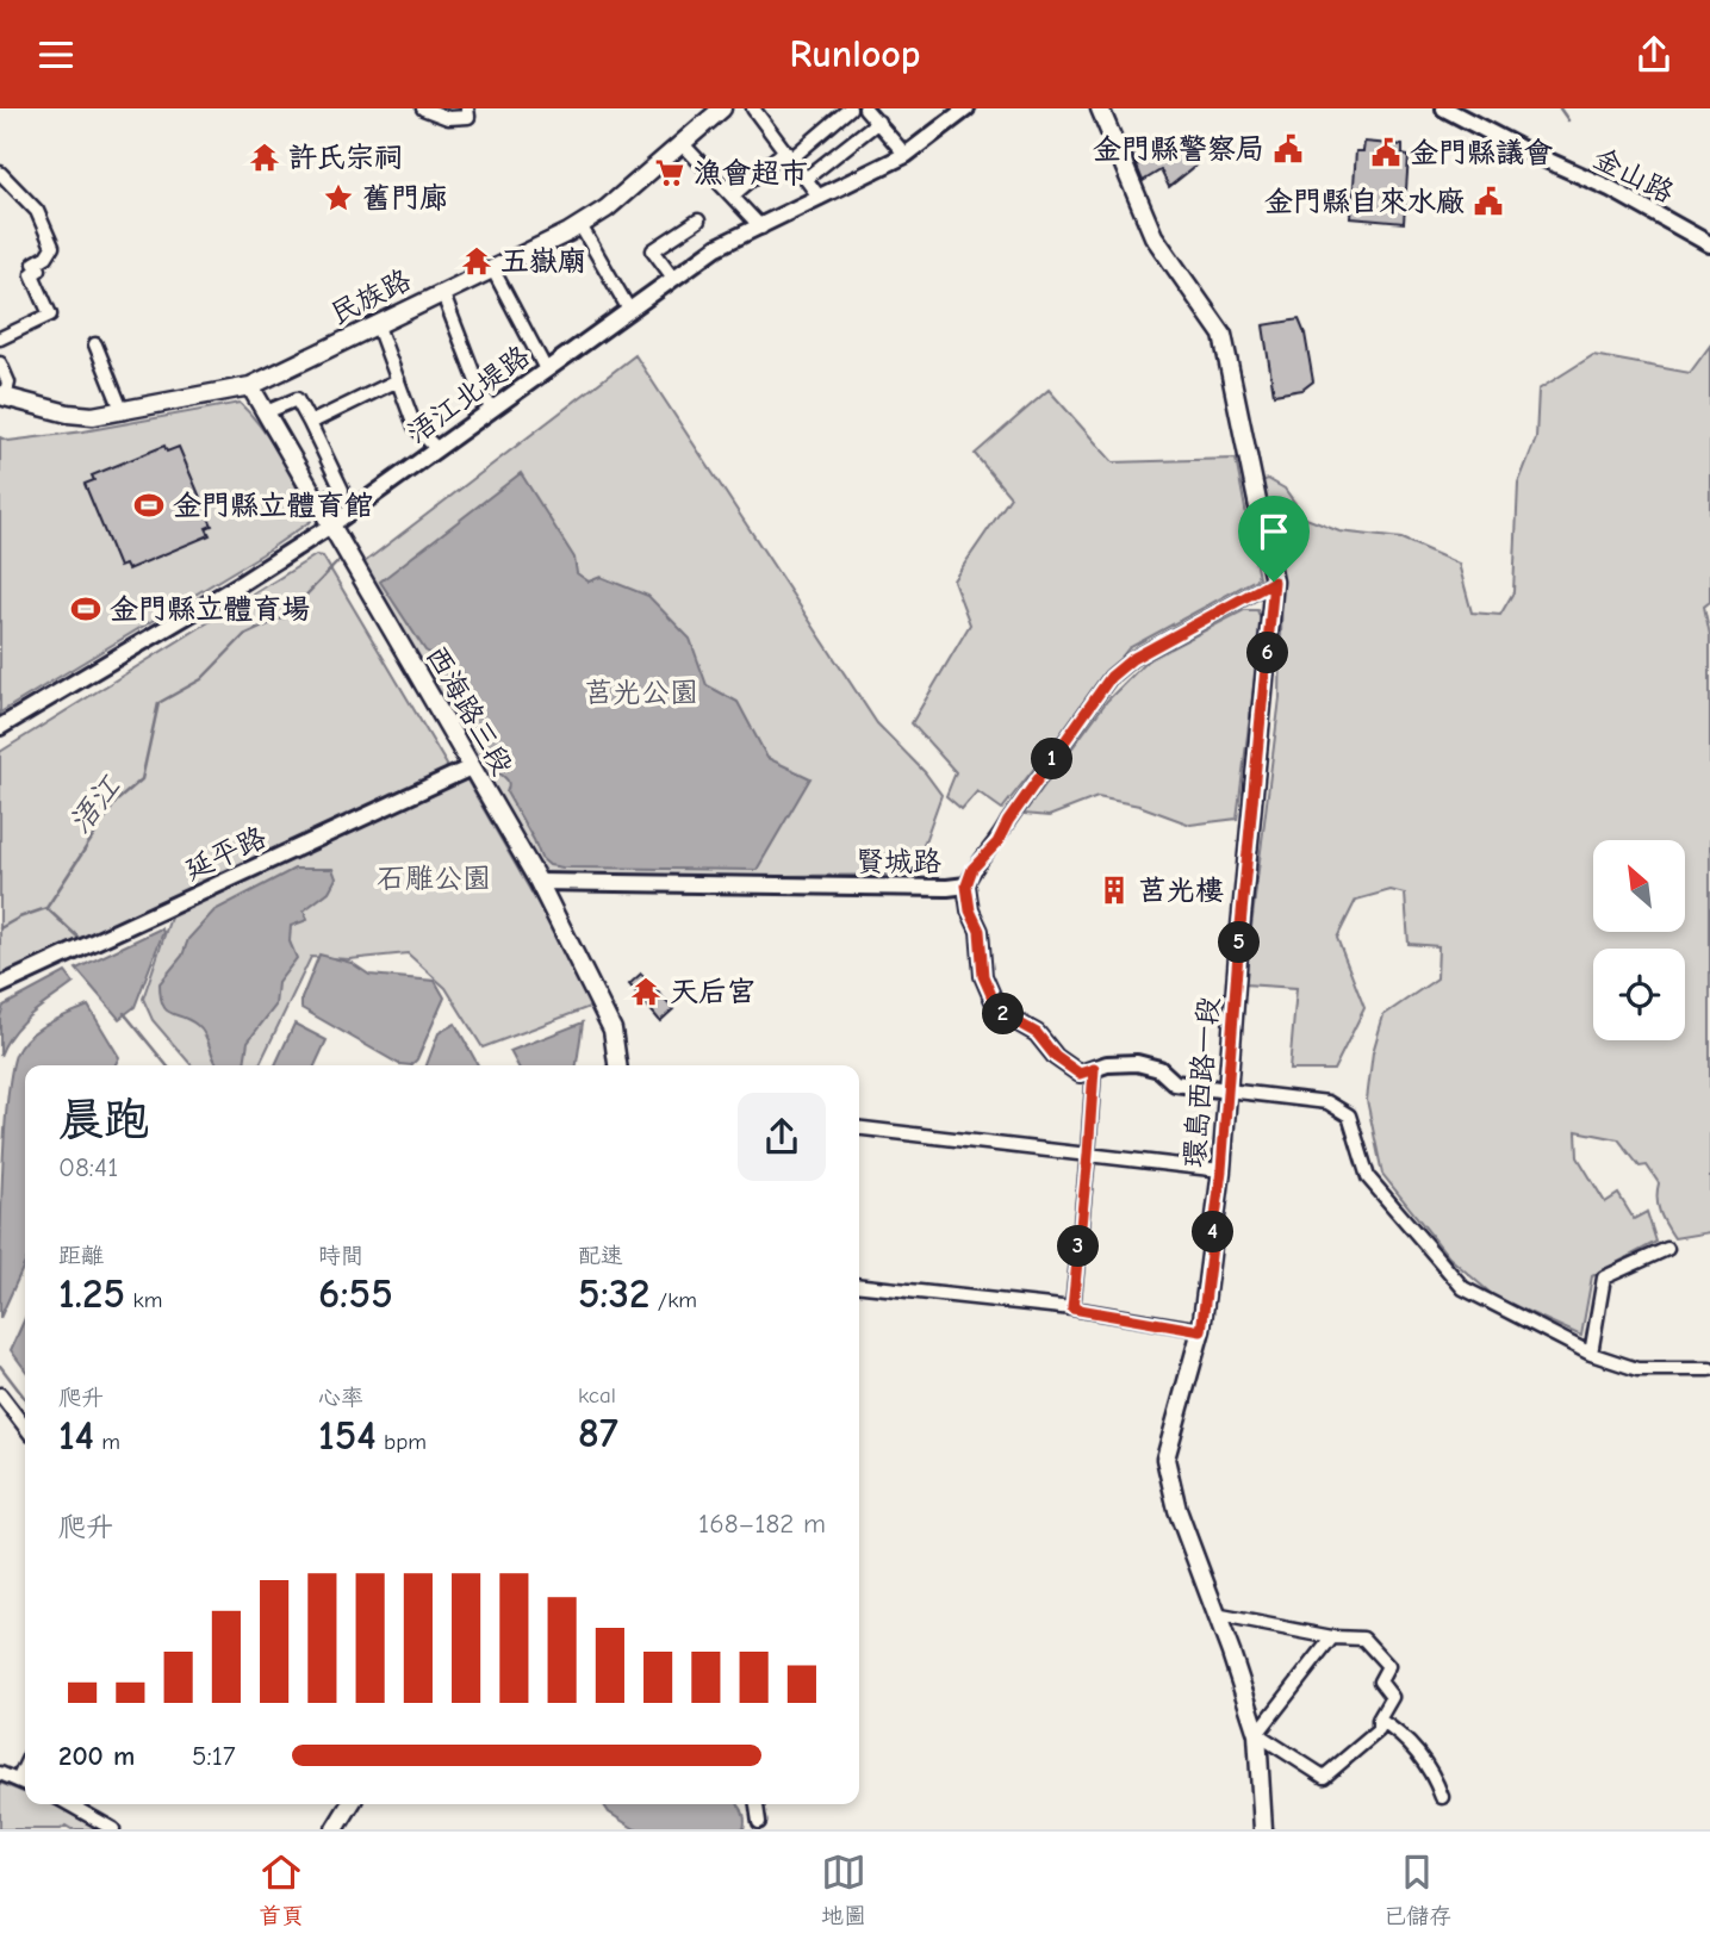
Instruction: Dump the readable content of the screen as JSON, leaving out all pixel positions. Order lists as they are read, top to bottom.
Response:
{
  "streets": {
    "main road": ["民族路", "西海路三段", "環島西路一段"],
    "street": [
      "金山路",
      "浯江北堤路",
      "延平路",
      "賢城路"
    ]
  },
  "crossings": [
    ["民族路", "西海路三段"],
    ["浯江北堤路", "西海路三段"],
    ["西海路三段", "延平路"],
    ["西海路三段", "賢城路"],
    ["賢城路", "環島西路一段"]
  ],
  "water": ["浯江"],
  "parks": ["莒光公園", "石雕公園"],
  "places": {
    "public building": ["金門縣警察局", "金門縣議會", "金門縣自來水廠"],
    "temple": ["許氏宗祠", "五嶽廟", "天后宮"],
    "supermarket": ["漁會超市"],
    "place": ["舊門廊"],
    "sports": ["金門縣立體育館", "金門縣立體育場"],
    "building": ["莒光樓"]
  },
  "north": "top left",
  "page": {
    "header": "Runloop",
    "pins": [
      "6",
      "1",
      "5",
      "2",
      "4",
      "3"
    ],
    "heading": ["晨跑", "08:41"],
    "stats": [
      ["距離", "1.25 km"],
      ["時間", "6:55"],
      ["配速", "5:32 /km"],
      ["爬升", "14 m"],
      ["心率", "154 bpm"],
      ["kcal", "87"]
    ],
    "chart": ["爬升", "168–182 m"],
    "list": [
      {
        "name": "200 m",
        "note": "5:17"
      }
    ],
    "tabs": ["首頁", "地圖", "已儲存"]
  }
}
